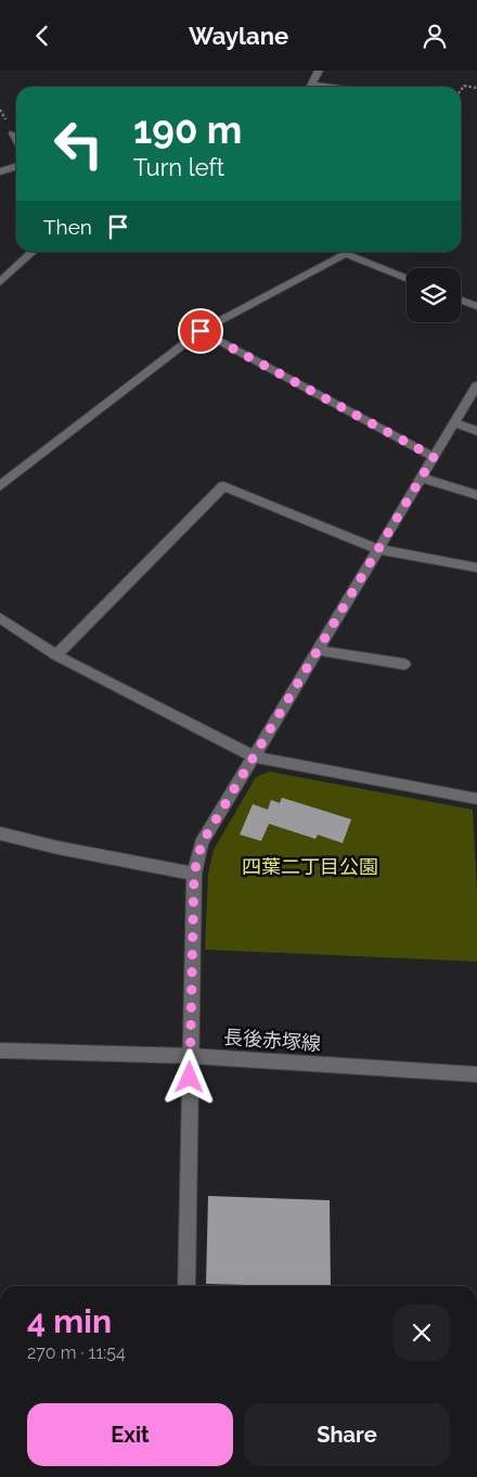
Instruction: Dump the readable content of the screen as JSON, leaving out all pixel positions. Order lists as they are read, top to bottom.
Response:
{
  "streets": {
    "street": ["長後赤塚線"]
  },
  "parks": ["四葉二丁目公園"],
  "page": {
    "header": "Waylane",
    "turn": ["190 m", "Turn left"],
    "then": "Then",
    "heading": ["4 min", "270 m · 11:54"],
    "buttons": ["Exit", "Share"]
  }
}
